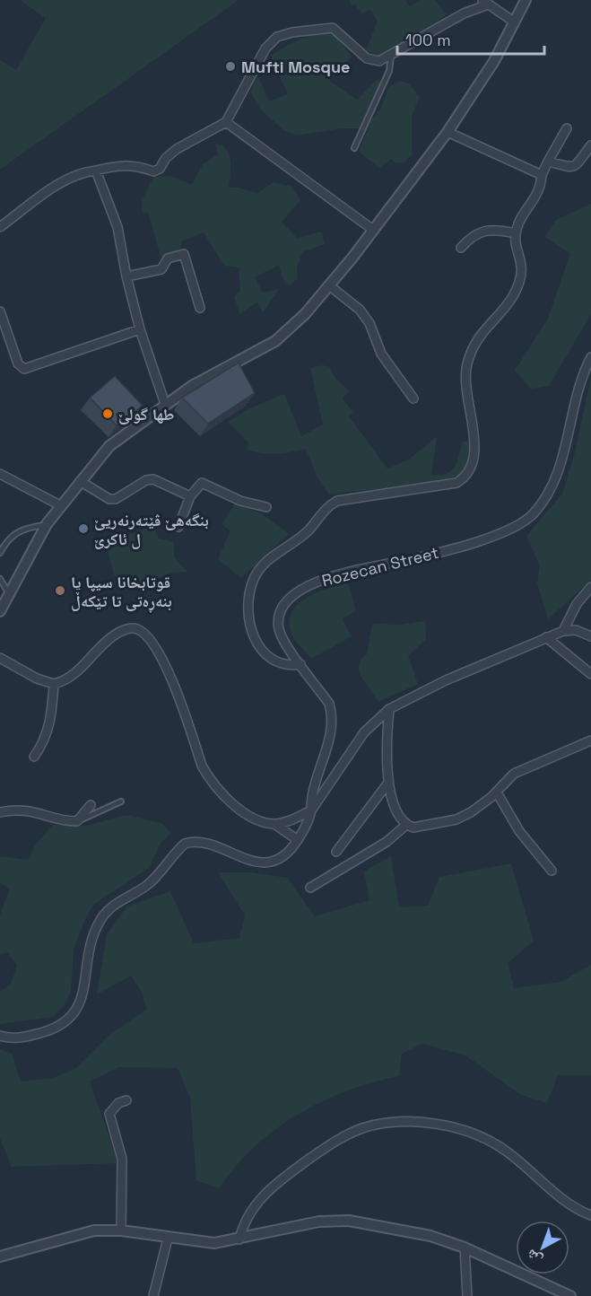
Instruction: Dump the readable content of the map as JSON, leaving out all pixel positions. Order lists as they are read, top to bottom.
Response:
{
  "streets": {
    "street": ["Rozecan Street"]
  },
  "places": [
    "Mufti Mosque",
    "طها گولێ",
    "بنگەهێ ڤێتەرنەریێ ل ئاکرێ",
    "قوتابخانا سیپا یا بنەڕەتی تا تێکەڵ"
  ],
  "scale_bar": "100 m",
  "north": "bottom left"
}
